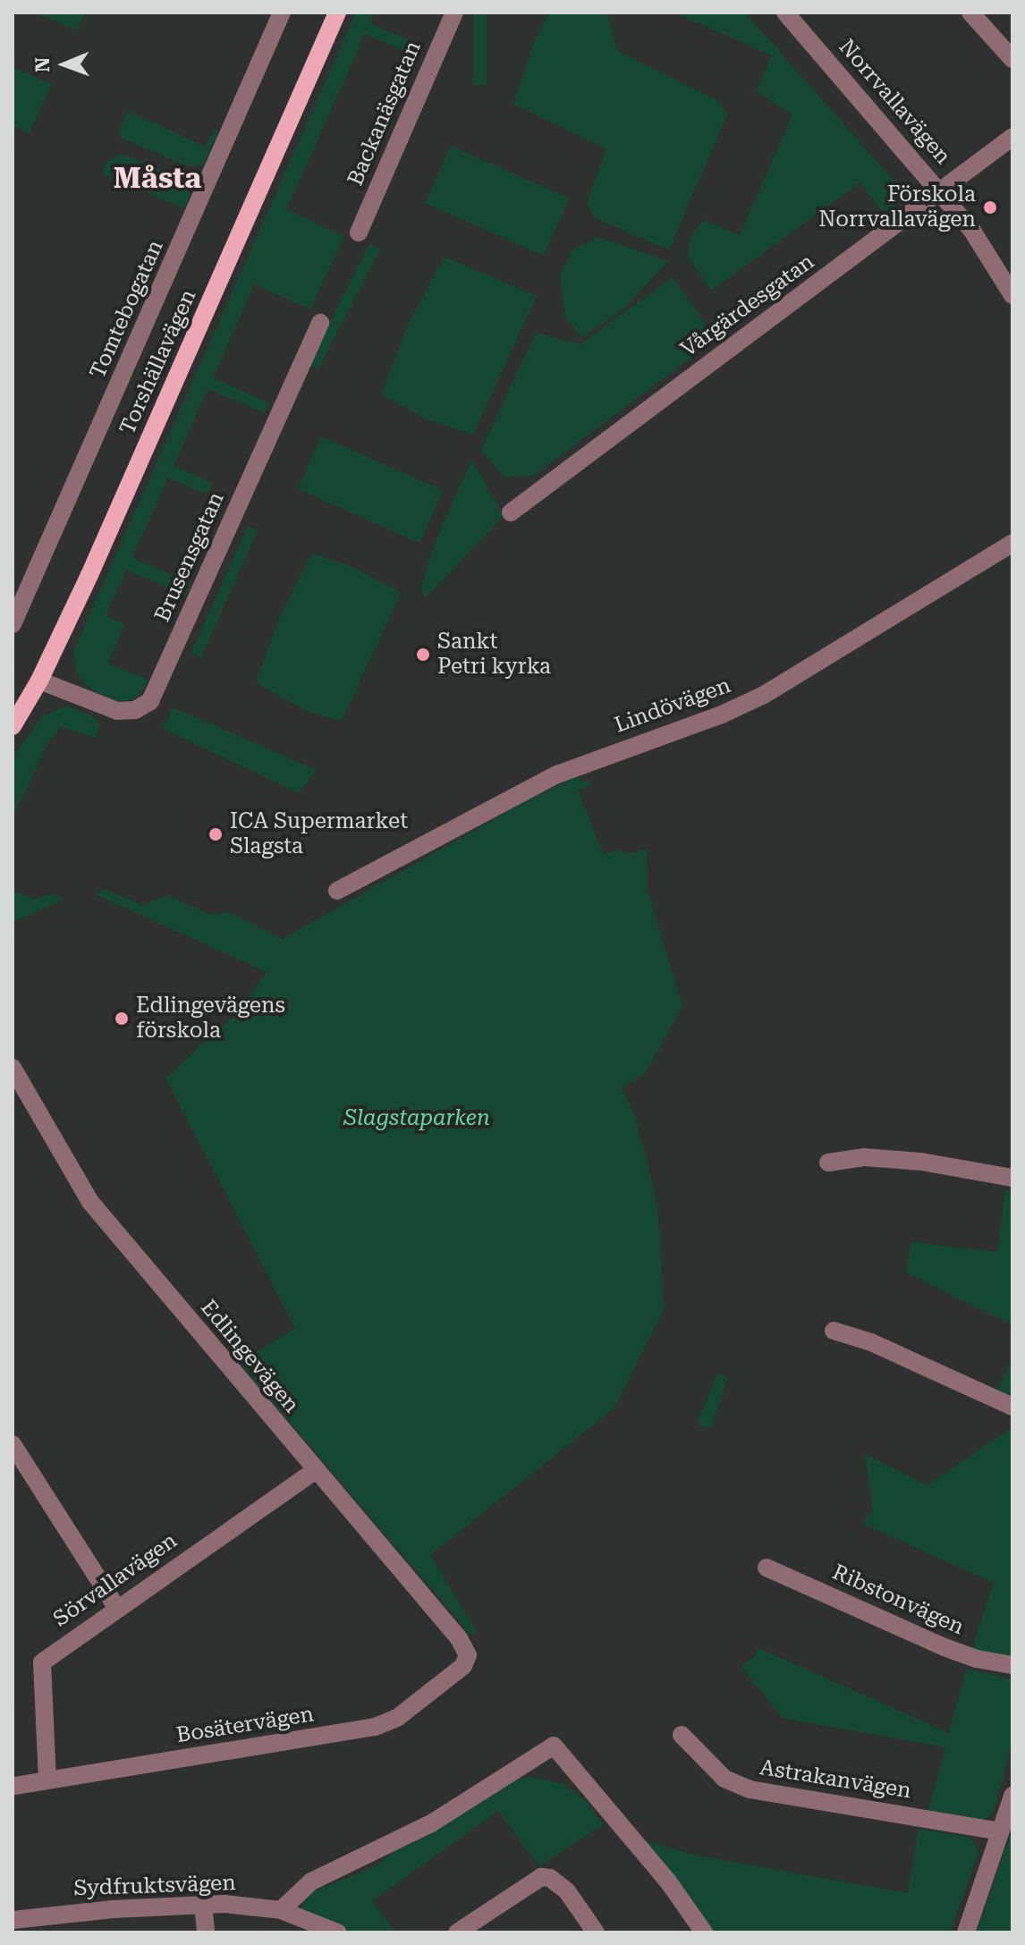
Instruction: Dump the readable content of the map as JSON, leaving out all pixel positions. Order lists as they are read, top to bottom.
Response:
{
  "streets": {
    "main road": ["Torshällavägen"],
    "street": [
      "Norrvallavägen",
      "Backanäsgatan",
      "Vårgärdesgatan",
      "Tomtebogatan",
      "Brusensgatan",
      "Lindövägen",
      "Edlingevägen",
      "Sörvallavägen",
      "Ribstonvägen",
      "Bosätervägen",
      "Astrakanvägen",
      "Sydfruktsvägen"
    ]
  },
  "crossings": [
    ["Norrvallavägen", "Vårgärdesgatan"],
    ["Torshällavägen", "Brusensgatan"],
    ["Edlingevägen", "Sörvallavägen"],
    ["Edlingevägen", "Bosätervägen"],
    ["Sörvallavägen", "Bosätervägen"]
  ],
  "districts": ["Måsta"],
  "parks": ["Slagstaparken"],
  "places": [
    "Förskola Norrvallavägen",
    "Sankt Petri kyrka",
    "ICA Supermarket Slagsta",
    "Edlingevägens förskola"
  ],
  "north": "left"
}
